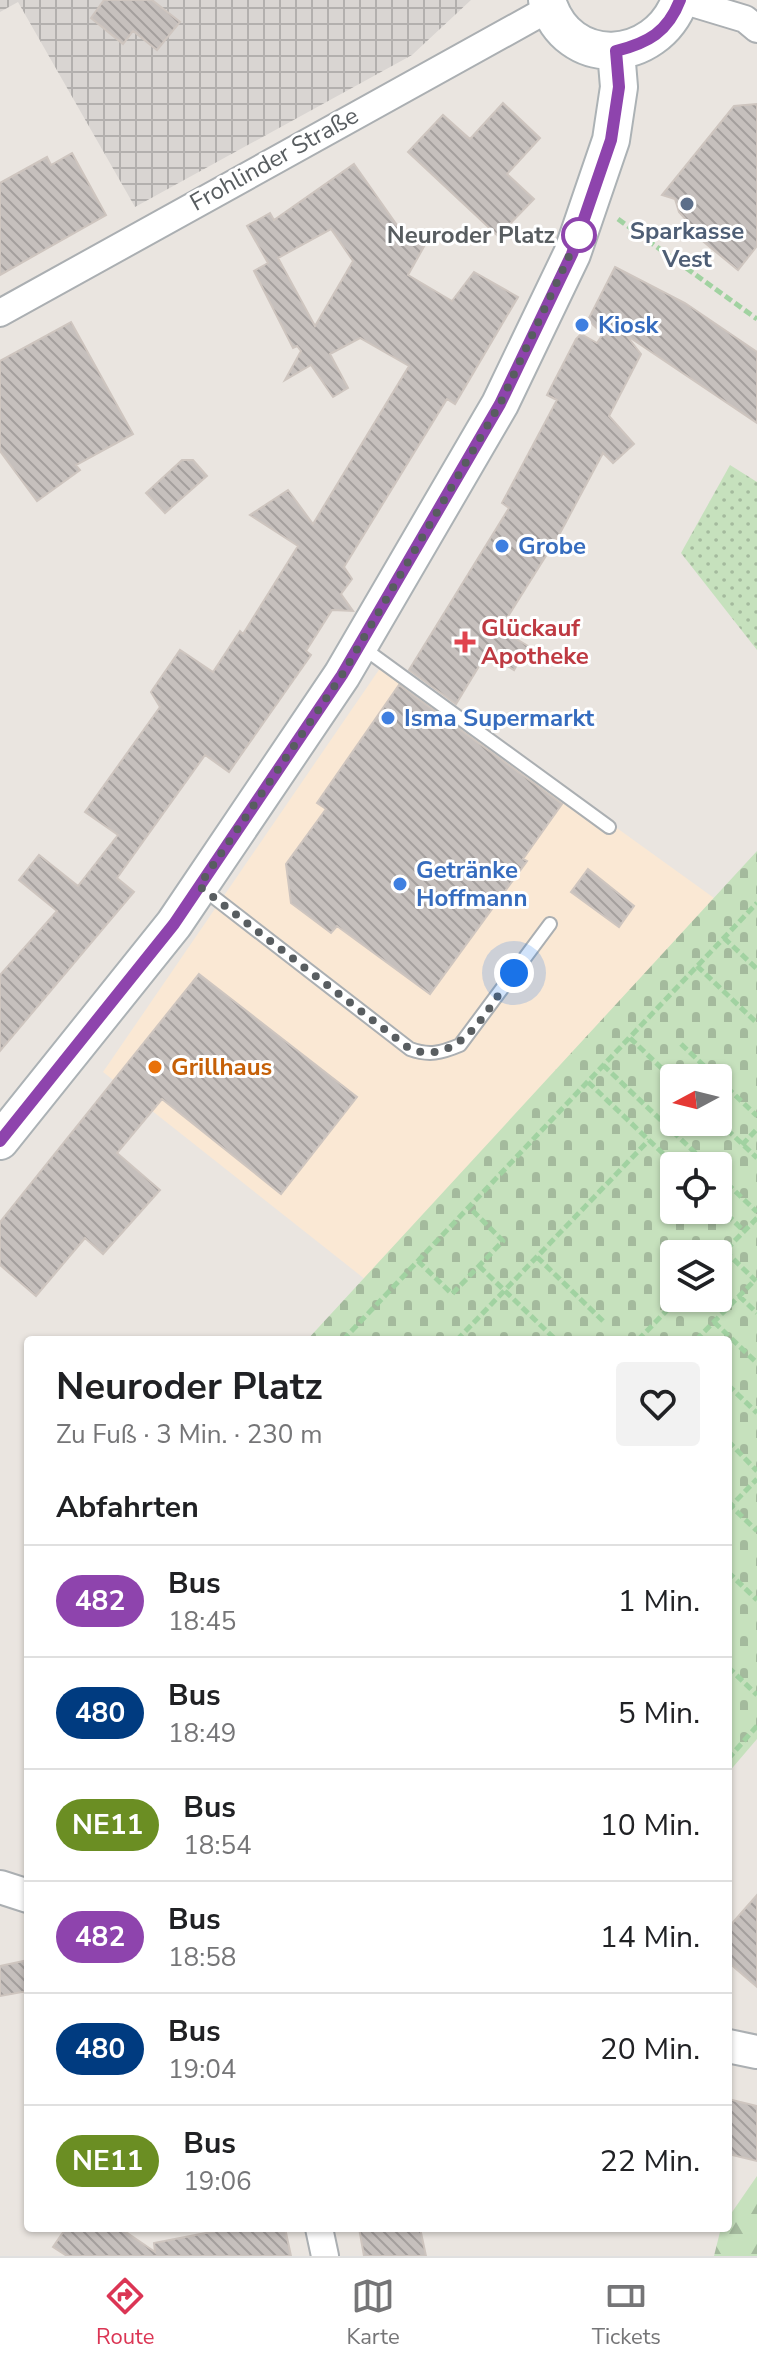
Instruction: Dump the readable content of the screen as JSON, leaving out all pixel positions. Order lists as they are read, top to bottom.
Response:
{
  "streets": {
    "street": ["Frohlinder Straße"]
  },
  "places": {
    "other": [
      "Sparkasse Vest",
      "Neuroder Platz",
      "Kiosk",
      "Grobe",
      "Isma Supermarkt",
      "Getränke Hoffmann",
      "Grillhaus"
    ],
    "health": ["Glückauf Apotheke"]
  },
  "lines": ["bus line 482"],
  "north": "left",
  "page": {
    "heading": [
      ["Neuroder Platz", "Zu Fuß · 3 Min. · 230 m"],
      "Abfahrten"
    ],
    "list": [
      {
        "mark": "482",
        "name": "Bus",
        "note": "18:45",
        "value": "1 Min."
      },
      {
        "mark": "480",
        "name": "Bus",
        "note": "18:49",
        "value": "5 Min."
      },
      {
        "mark": "NE11",
        "name": "Bus",
        "note": "18:54",
        "value": "10 Min."
      },
      {
        "mark": "482",
        "name": "Bus",
        "note": "18:58",
        "value": "14 Min."
      },
      {
        "mark": "480",
        "name": "Bus",
        "note": "19:04",
        "value": "20 Min."
      },
      {
        "mark": "NE11",
        "name": "Bus",
        "note": "19:06",
        "value": "22 Min."
      }
    ],
    "tabs": ["Route", "Karte", "Tickets"]
  }
}
